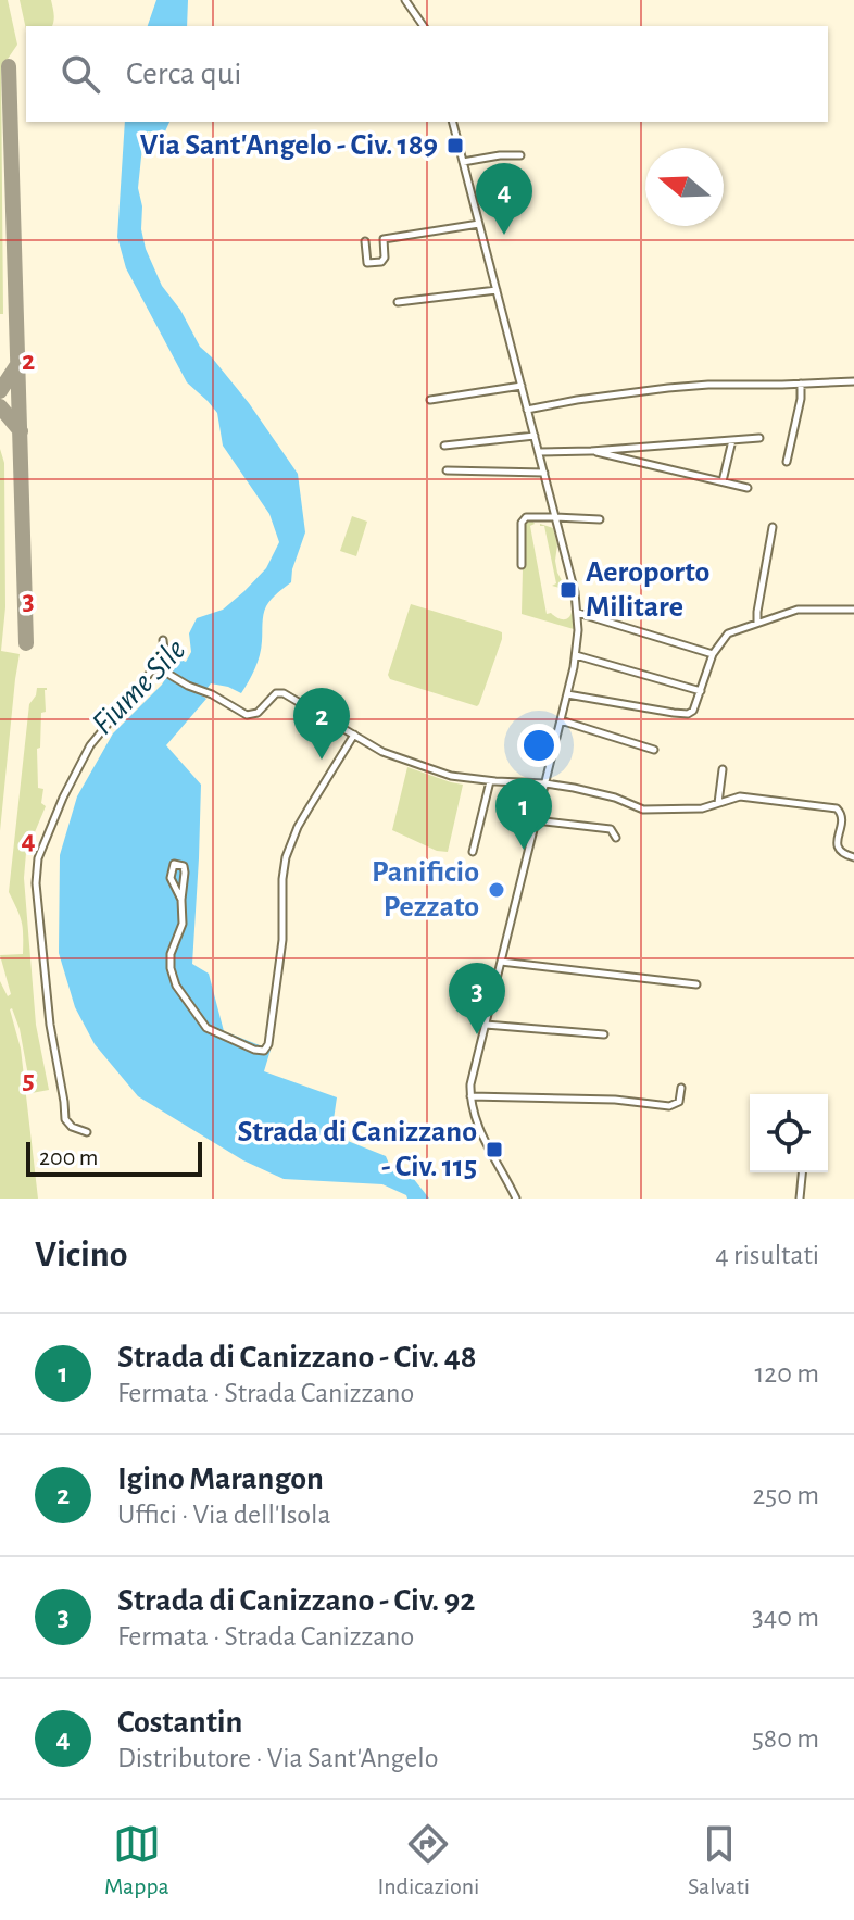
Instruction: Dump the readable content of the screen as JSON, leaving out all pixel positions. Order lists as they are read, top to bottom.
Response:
{
  "water": ["Fiume Sile"],
  "places": {
    "transit": ["Via Sant'Angelo - Civ. 189", "Aeroporto Militare", "Strada di Canizzano - Civ. 115"],
    "other": ["Panificio Pezzato"]
  },
  "scale_bar": "200 m",
  "north": "left",
  "page": {
    "search": "Cerca qui",
    "pins": [
      "4",
      "2",
      "1",
      "3"
    ],
    "scale": "200 m",
    "heading": ["Vicino", "4 risultati"],
    "list": [
      {
        "mark": "1",
        "name": "Strada di Canizzano - Civ. 48",
        "note": "Fermata · Strada Canizzano",
        "value": "120 m"
      },
      {
        "mark": "2",
        "name": "Igino Marangon",
        "note": "Uffici · Via dell'Isola",
        "value": "250 m"
      },
      {
        "mark": "3",
        "name": "Strada di Canizzano - Civ. 92",
        "note": "Fermata · Strada Canizzano",
        "value": "340 m"
      },
      {
        "mark": "4",
        "name": "Costantin",
        "note": "Distributore · Via Sant'Angelo",
        "value": "580 m"
      }
    ],
    "nav": ["Mappa", "Indicazioni", "Salvati"]
  },
  "grid": {
    "rows": [
      "2",
      "3",
      "4",
      "5"
    ]
  }
}
